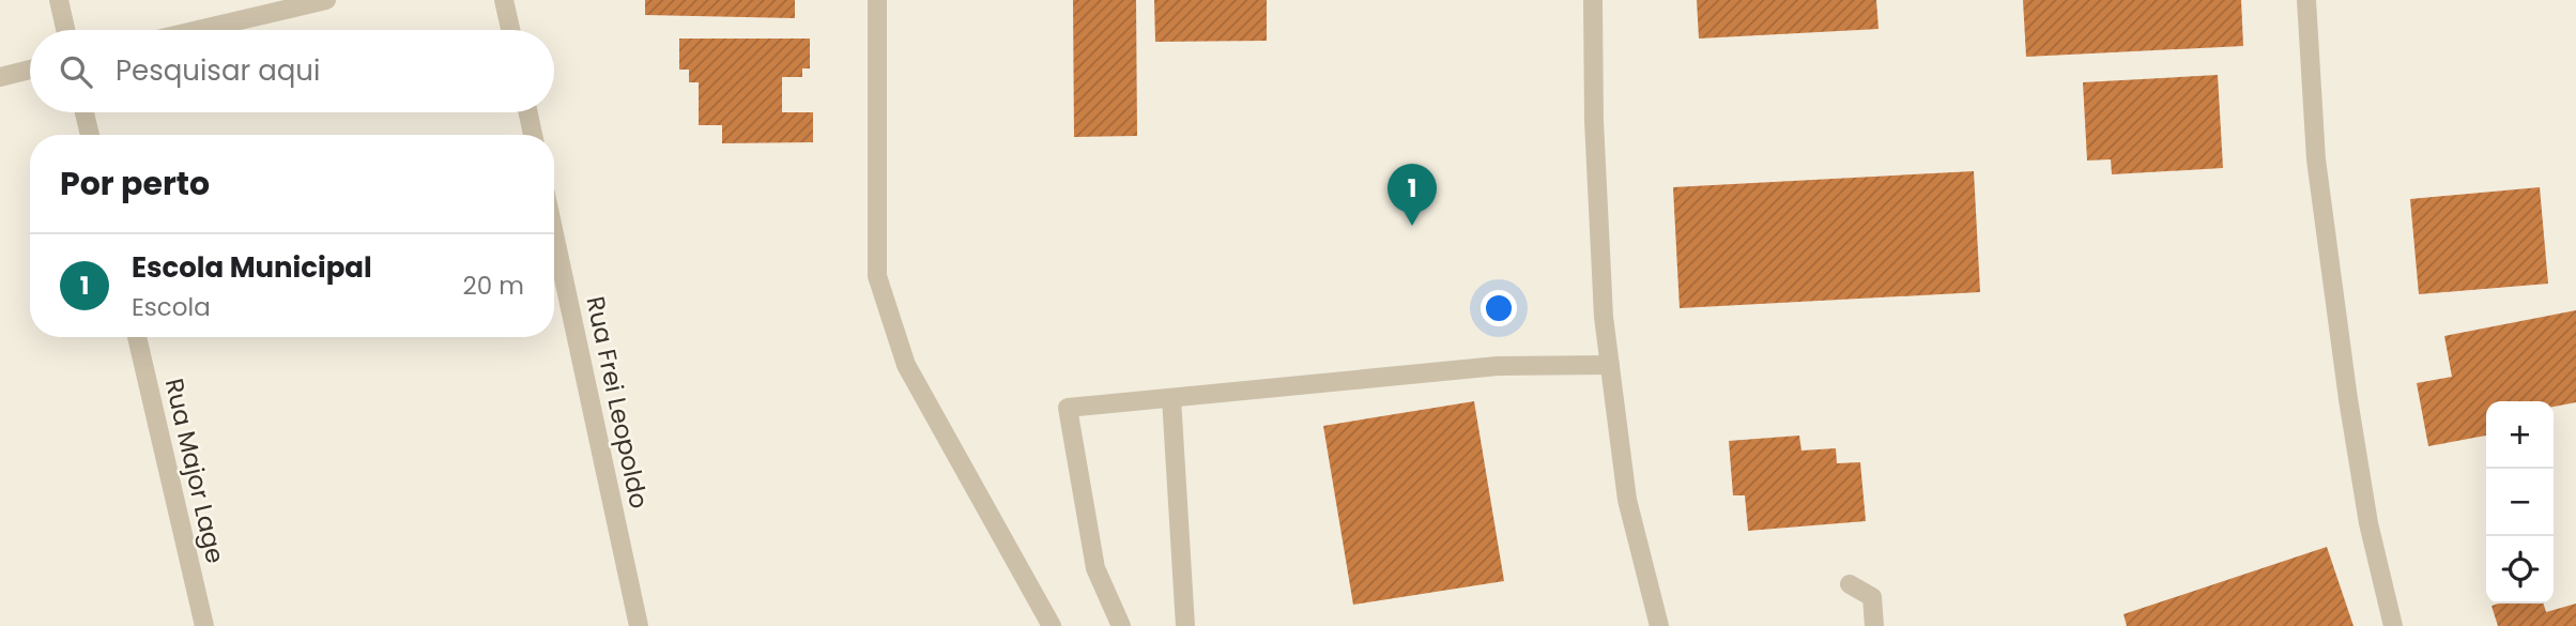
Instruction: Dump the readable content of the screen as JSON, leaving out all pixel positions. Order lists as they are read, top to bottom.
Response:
{
  "streets": {
    "street": ["Rua Frei Leopoldo", "Rua Major Lage"]
  },
  "page": {
    "search": "Pesquisar aqui",
    "heading": "Por perto",
    "pins": "1",
    "list": [
      {
        "mark": "1",
        "name": "Escola Municipal",
        "note": "Escola",
        "value": "20 m"
      }
    ],
    "map_buttons": ["+", "−"]
  }
}
